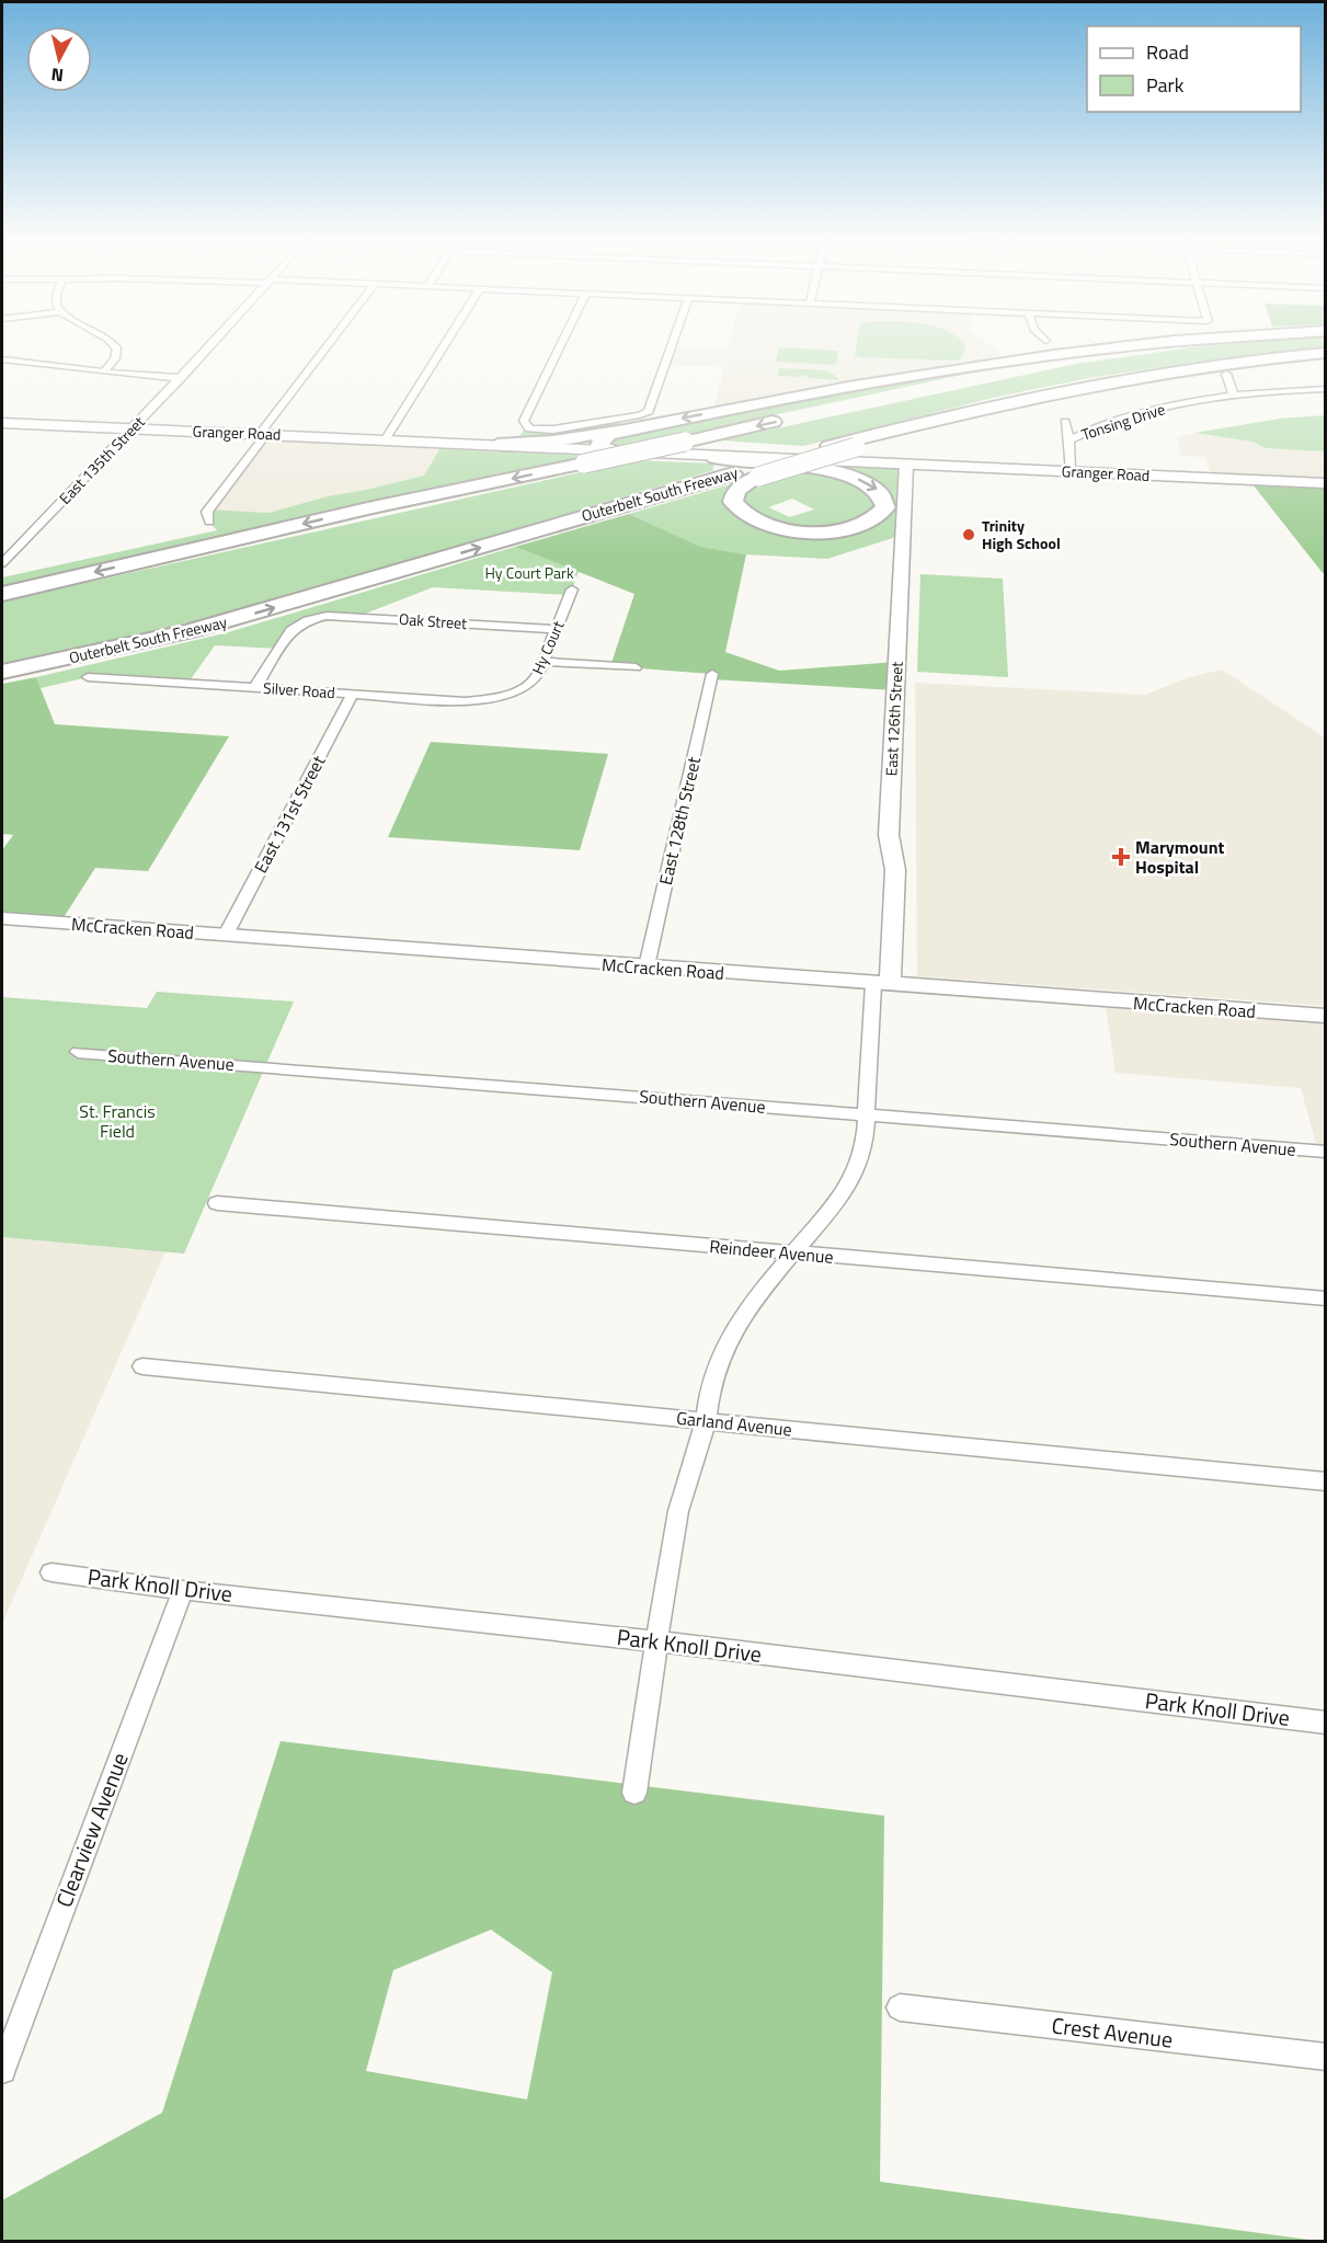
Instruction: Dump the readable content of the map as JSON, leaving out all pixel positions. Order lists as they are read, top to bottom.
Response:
{
  "streets": {
    "highway": ["Outerbelt South Freeway"],
    "main road": ["Granger Road"],
    "street": [
      "Tonsing Drive",
      "East 135th Street",
      "Oak Street",
      "Hy Court",
      "Silver Road",
      "East 126th Street",
      "East 131st Street",
      "East 128th Street",
      "McCracken Road",
      "Southern Avenue",
      "Reindeer Avenue",
      "Garland Avenue",
      "Park Knoll Drive",
      "Clearview Avenue",
      "Crest Avenue"
    ]
  },
  "crossings": [
    ["Tonsing Drive", "Granger Road"],
    ["Granger Road", "East 135th Street"],
    ["Granger Road", "East 126th Street"],
    ["Oak Street", "Hy Court"],
    ["Oak Street", "Silver Road"],
    ["Hy Court", "Silver Road"],
    ["Silver Road", "East 131st Street"],
    ["East 126th Street", "McCracken Road"],
    ["East 131st Street", "McCracken Road"],
    ["East 128th Street", "McCracken Road"],
    ["Park Knoll Drive", "Clearview Avenue"]
  ],
  "parks": ["Hy Court Park", "St. Francis Field"],
  "places": {
    "other": ["Trinity High School"],
    "health": ["Marymount Hospital"]
  },
  "legend": ["Road", "Park"],
  "north": "bottom"
}
